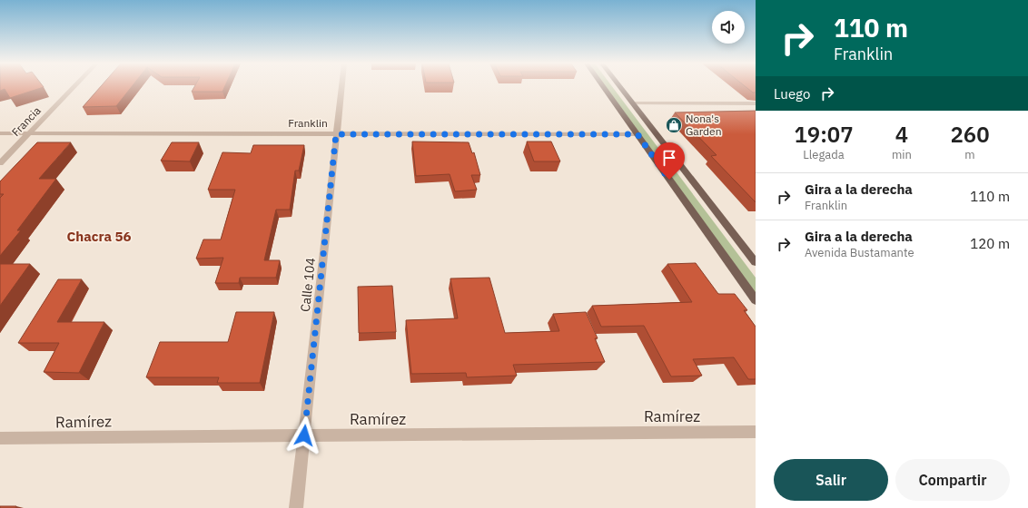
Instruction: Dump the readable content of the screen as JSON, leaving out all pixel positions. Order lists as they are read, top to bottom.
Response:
{
  "streets": {
    "street": [
      "Francia",
      "Franklin",
      "Calle 104",
      "Ramírez"
    ]
  },
  "crossings": [
    ["Francia", "Franklin"],
    ["Franklin", "Calle 104"],
    ["Calle 104", "Ramírez"]
  ],
  "districts": ["Chacra 56"],
  "places": {
    "shop": ["Nona's Garden"]
  },
  "page": {
    "turn": ["110 m", "Franklin"],
    "then": "Luego",
    "eta": [
      "19:07",
      "Llegada",
      "4",
      "min",
      "260",
      "m"
    ],
    "list": [
      {
        "name": "Gira a la derecha",
        "note": "Franklin",
        "value": "110 m"
      },
      {
        "name": "Gira a la derecha",
        "note": "Avenida Bustamante",
        "value": "120 m"
      }
    ],
    "buttons": ["Salir", "Compartir"]
  }
}
